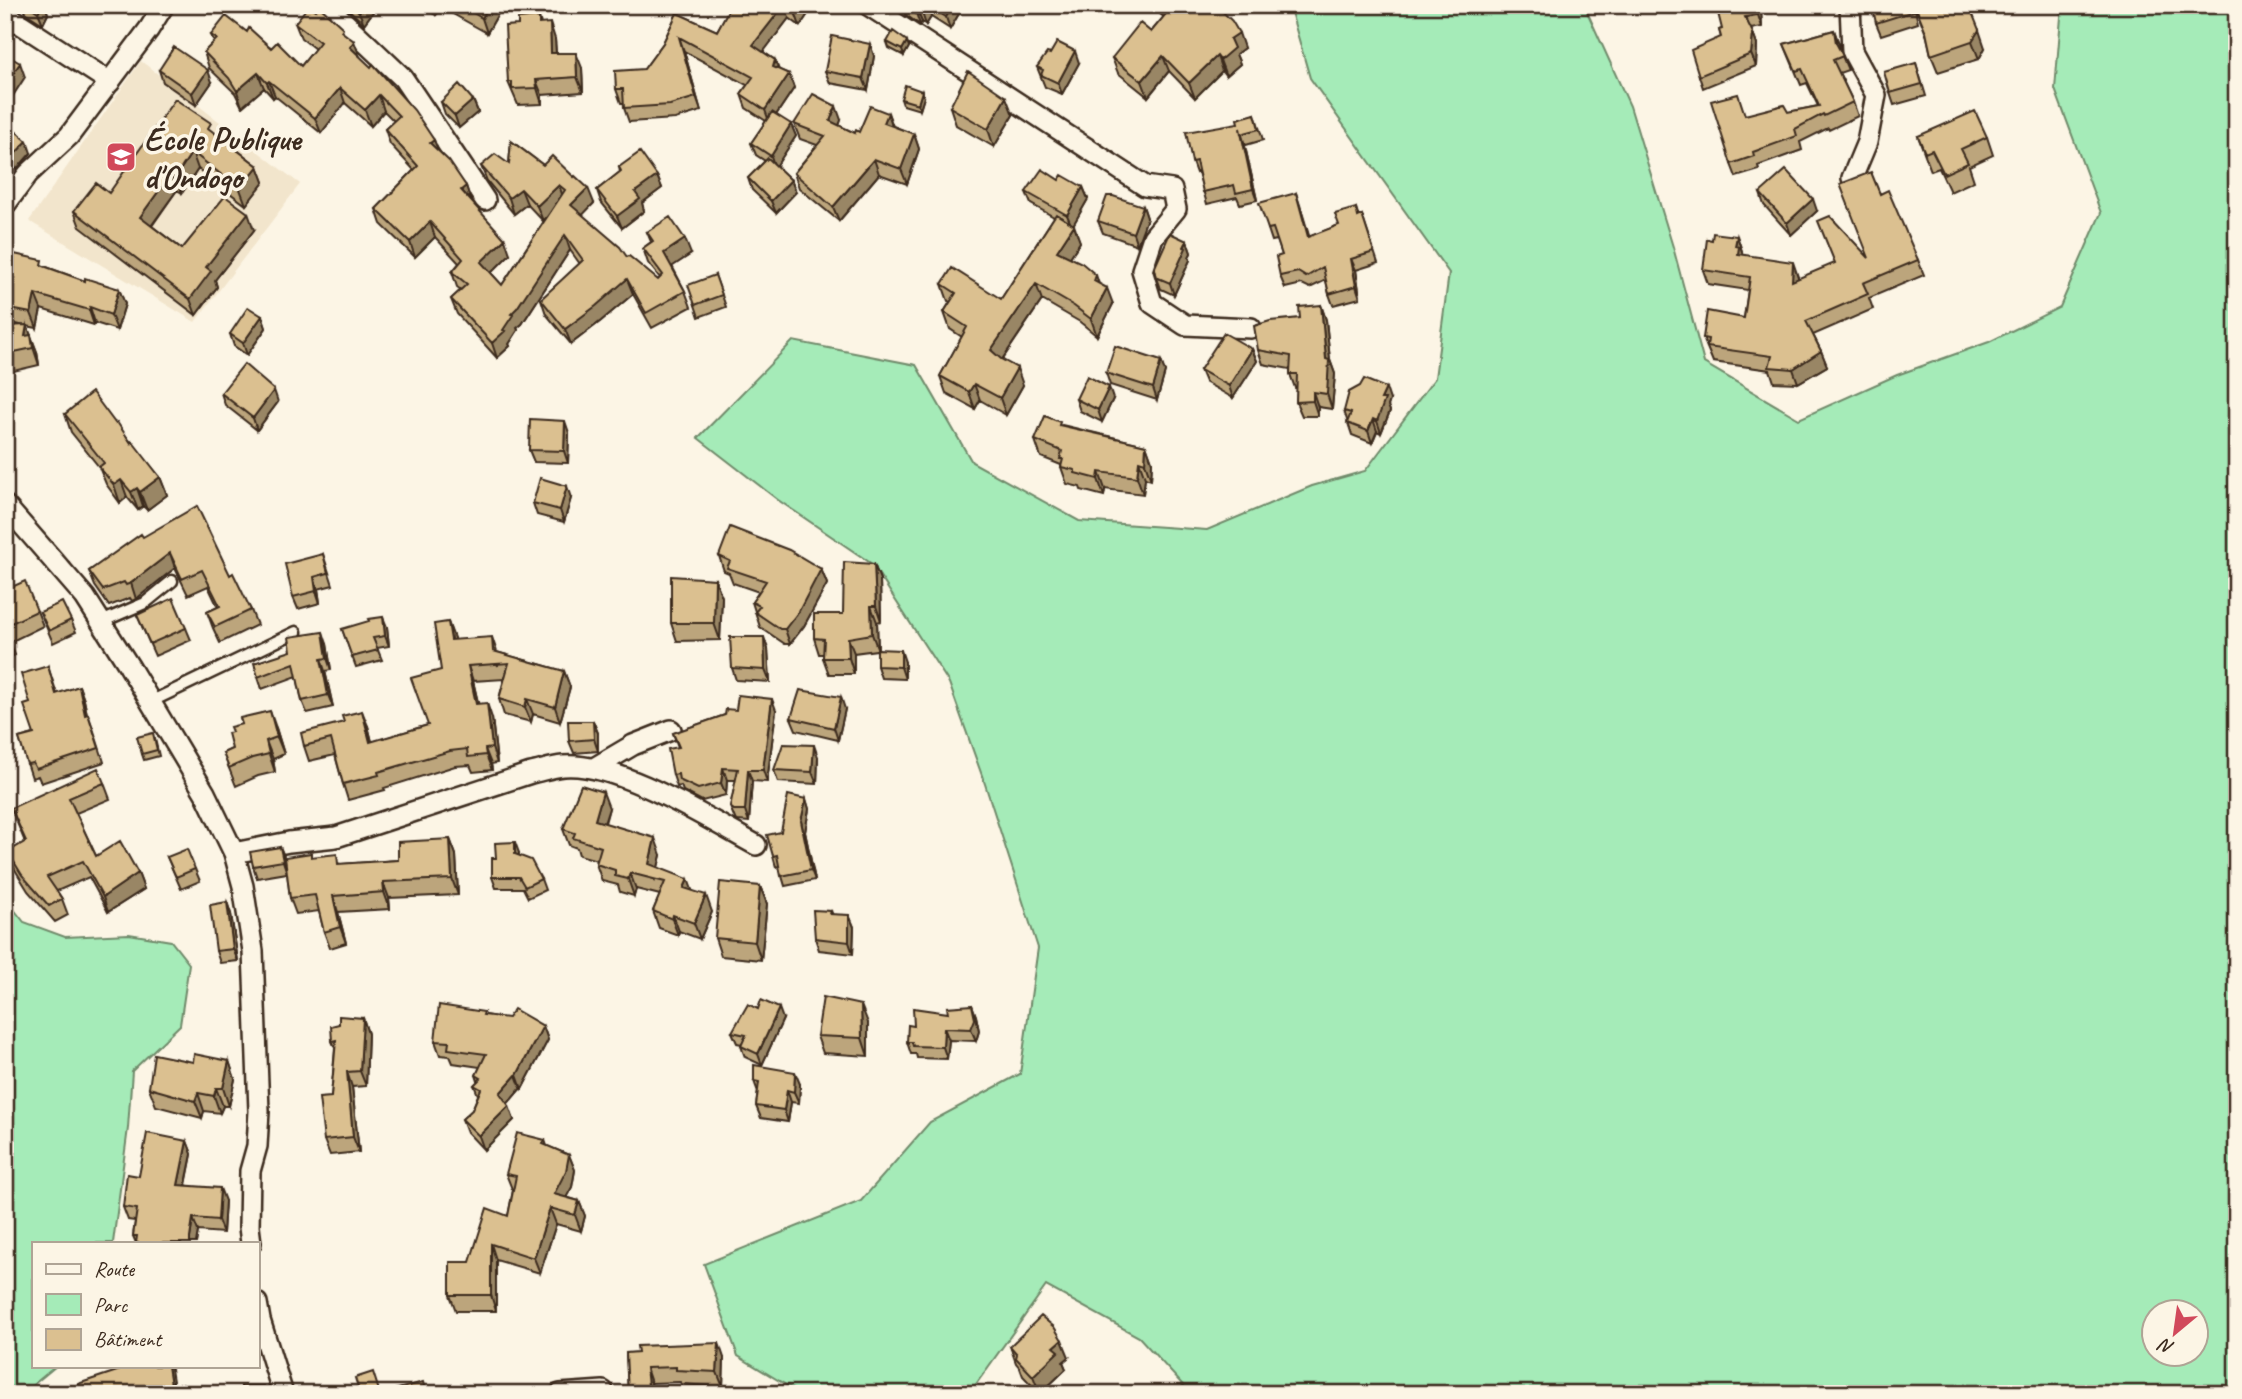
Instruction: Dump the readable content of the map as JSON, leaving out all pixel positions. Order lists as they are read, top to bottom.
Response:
{
  "places": {
    "school or university": ["École Publique d'Ondogo"]
  },
  "legend": ["Route", "Parc", "Bâtiment"],
  "north": "bottom left"
}
